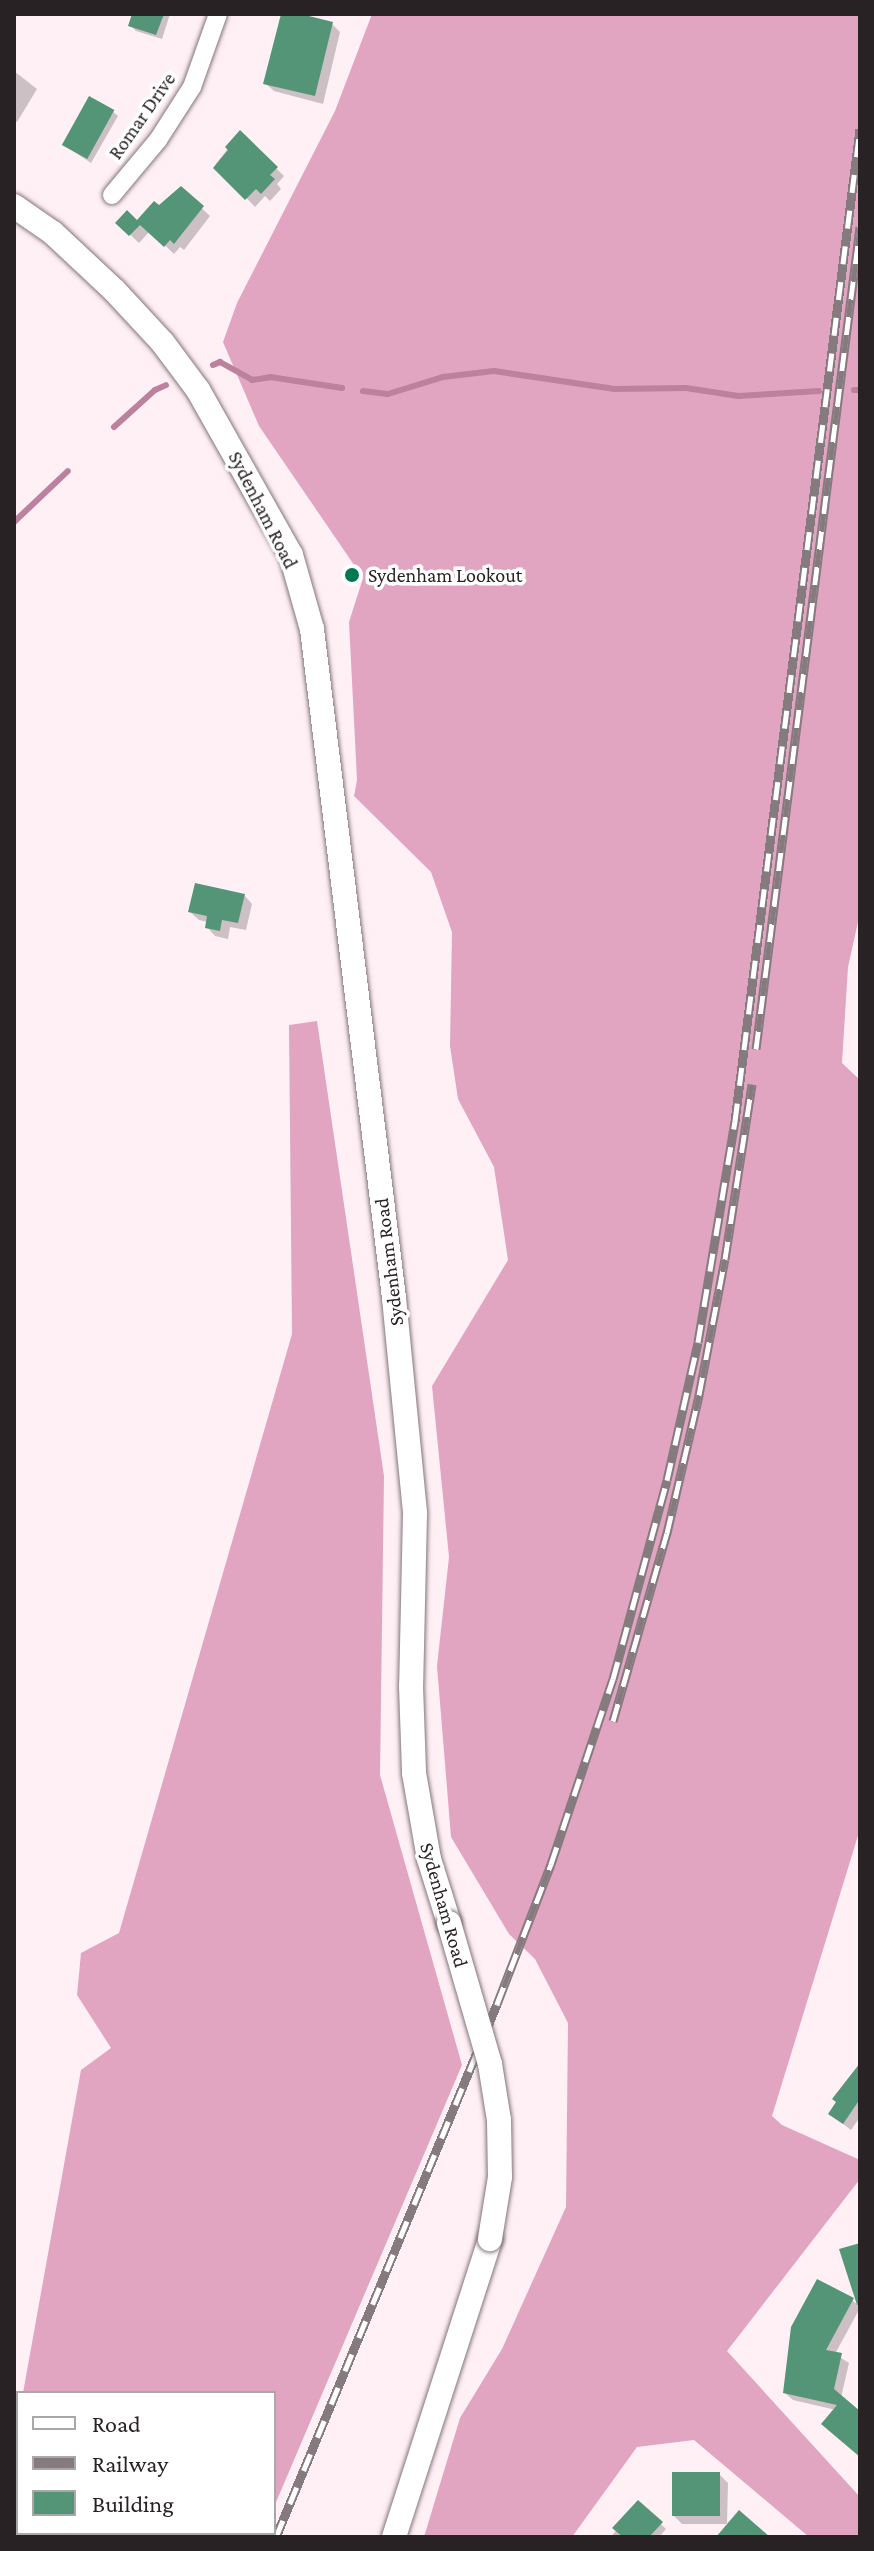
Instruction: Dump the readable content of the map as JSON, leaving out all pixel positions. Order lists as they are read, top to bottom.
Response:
{
  "streets": {
    "main road": ["Sydenham Road"],
    "street": ["Romar Drive"]
  },
  "places": ["Sydenham Lookout"],
  "legend": ["Road", "Railway", "Building"]
}
